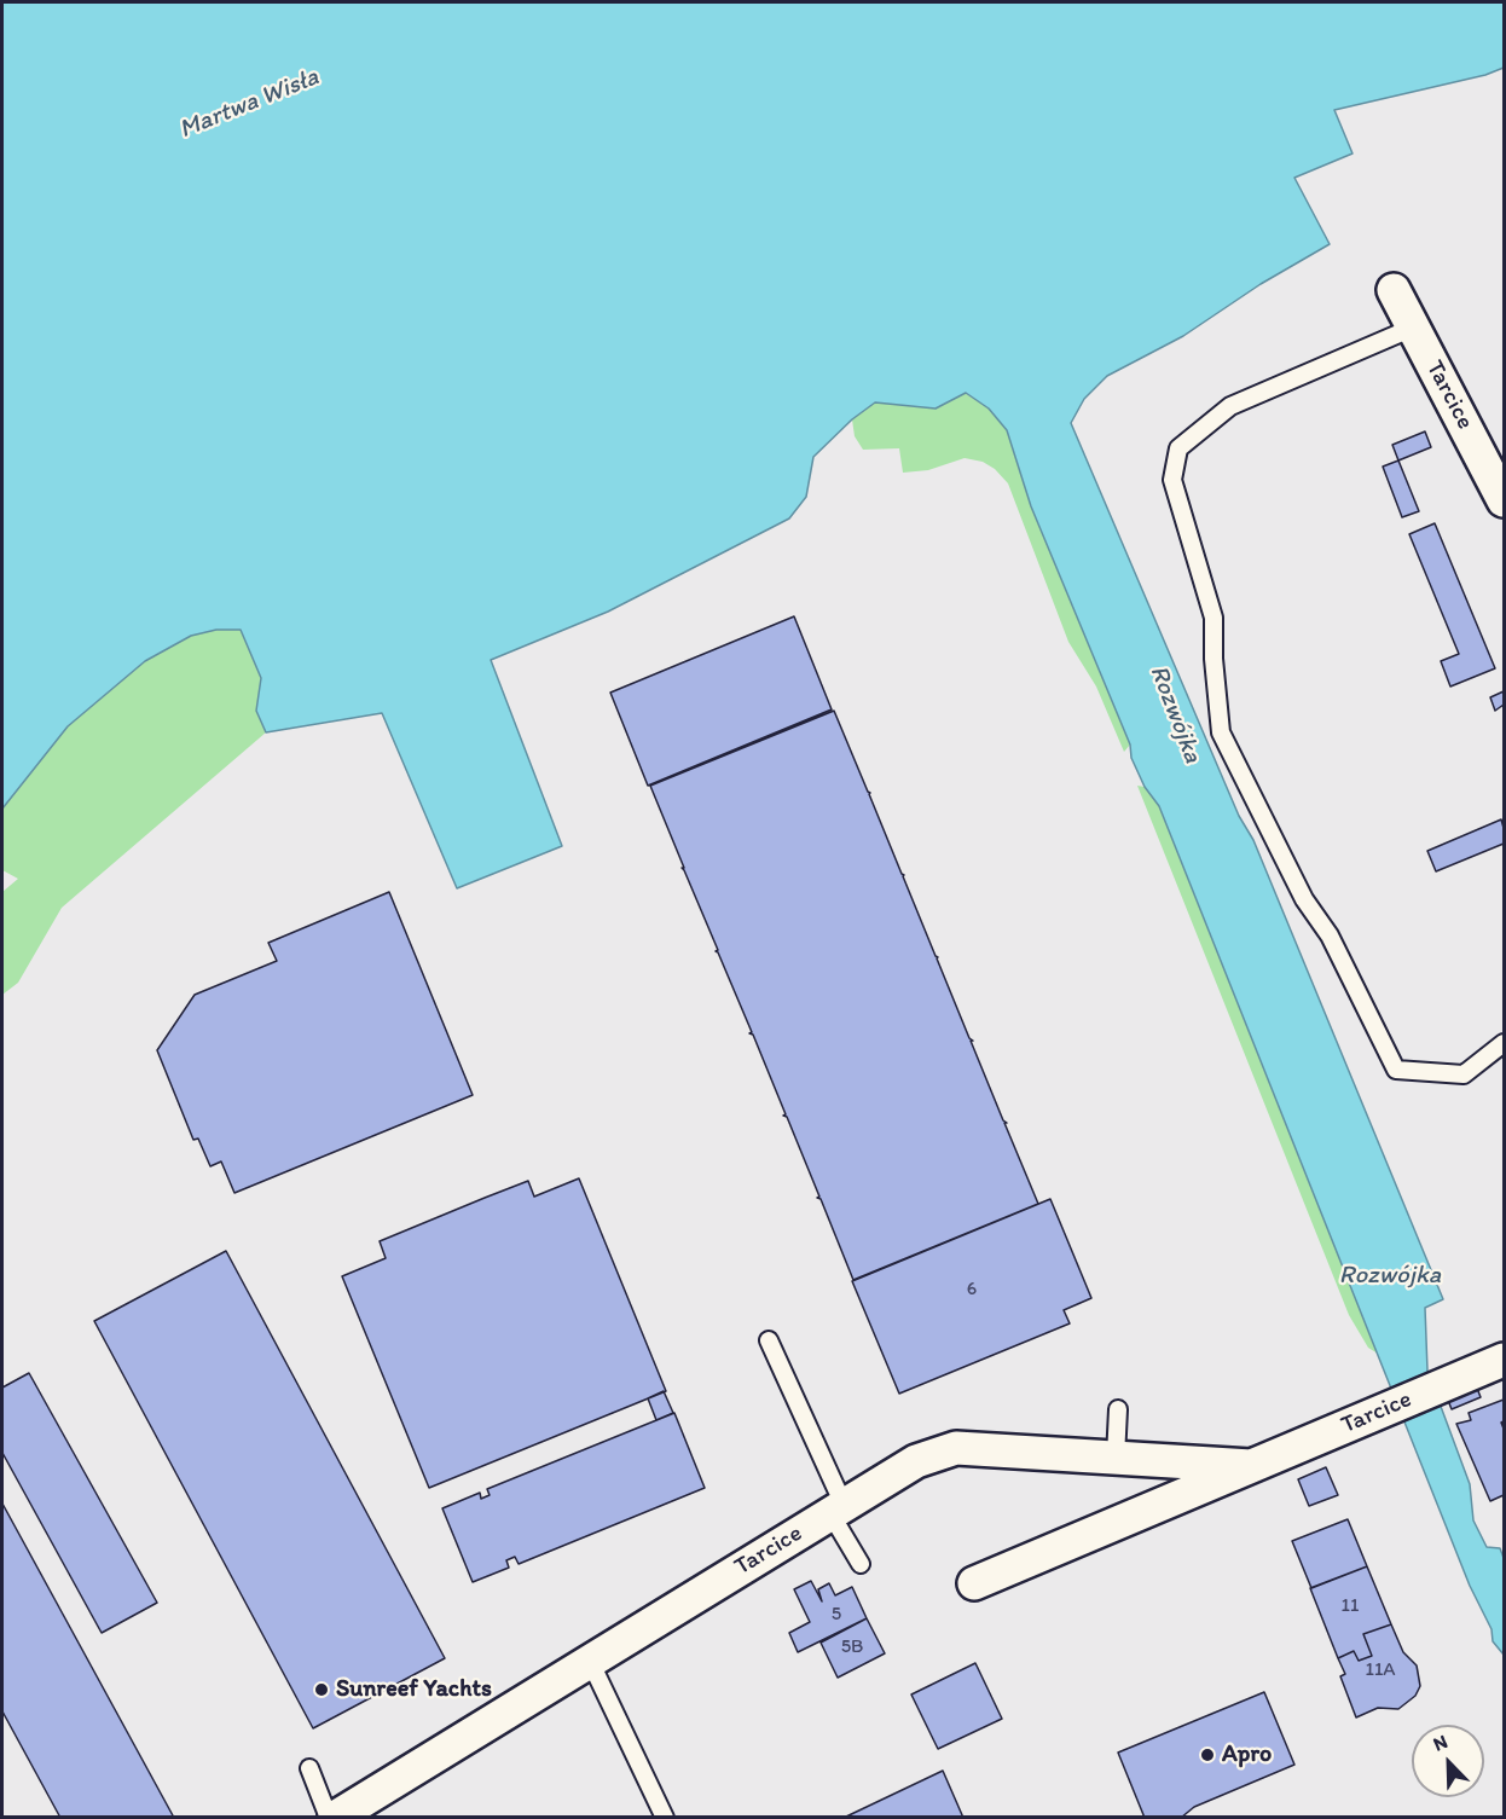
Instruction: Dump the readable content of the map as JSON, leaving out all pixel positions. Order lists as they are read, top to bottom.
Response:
{
  "streets": {
    "street": ["Tarcice"]
  },
  "water": ["Martwa Wisła", "Rozwójka"],
  "places": ["Sunreef Yachts", "Apro"],
  "house_numbers": [
    "6",
    "11",
    "5",
    "5B",
    "11A"
  ],
  "north": "top left"
}
